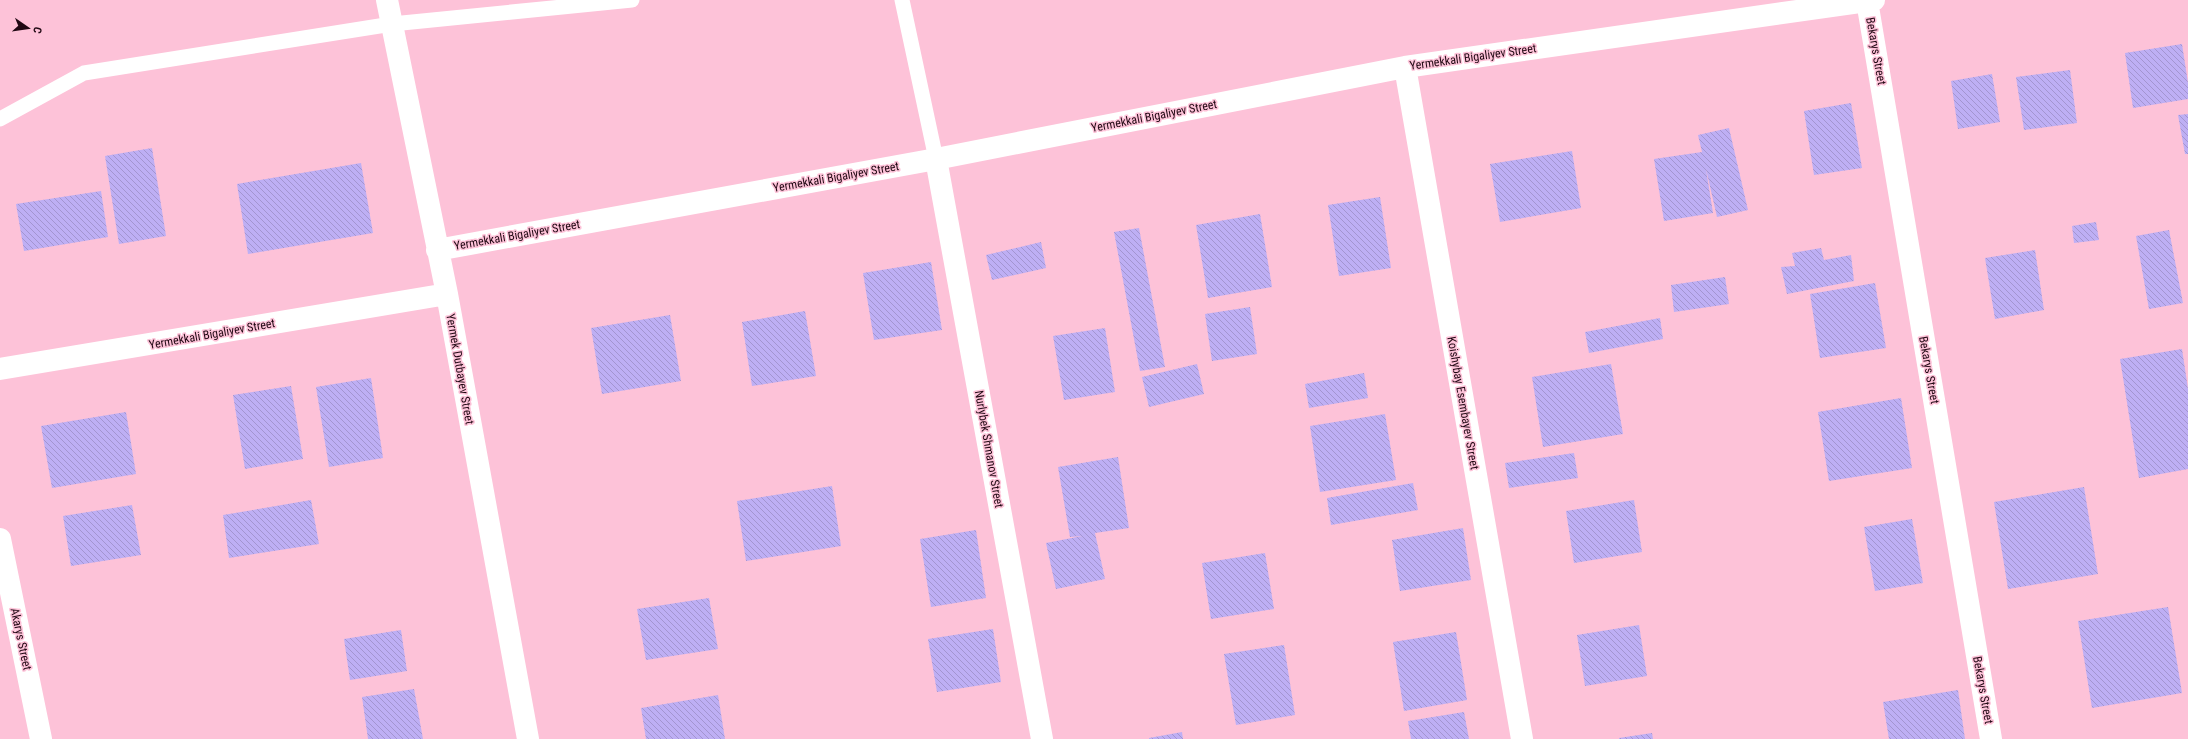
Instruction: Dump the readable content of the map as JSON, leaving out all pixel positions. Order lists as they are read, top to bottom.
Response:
{
  "streets": {
    "street": [
      "Bekarys Street",
      "Yermekkali Bigaliyev Street",
      "Yermek Dutbayev Street",
      "Koishybay Esembayev Street",
      "Nurlybek Shmanov Street",
      "Akarys Street"
    ]
  },
  "crossings": [
    ["Bekarys Street", "Yermekkali Bigaliyev Street"],
    ["Yermekkali Bigaliyev Street", "Yermek Dutbayev Street"],
    ["Yermekkali Bigaliyev Street", "Koishybay Esembayev Street"],
    ["Yermekkali Bigaliyev Street", "Nurlybek Shmanov Street"]
  ],
  "north": "right"
}
